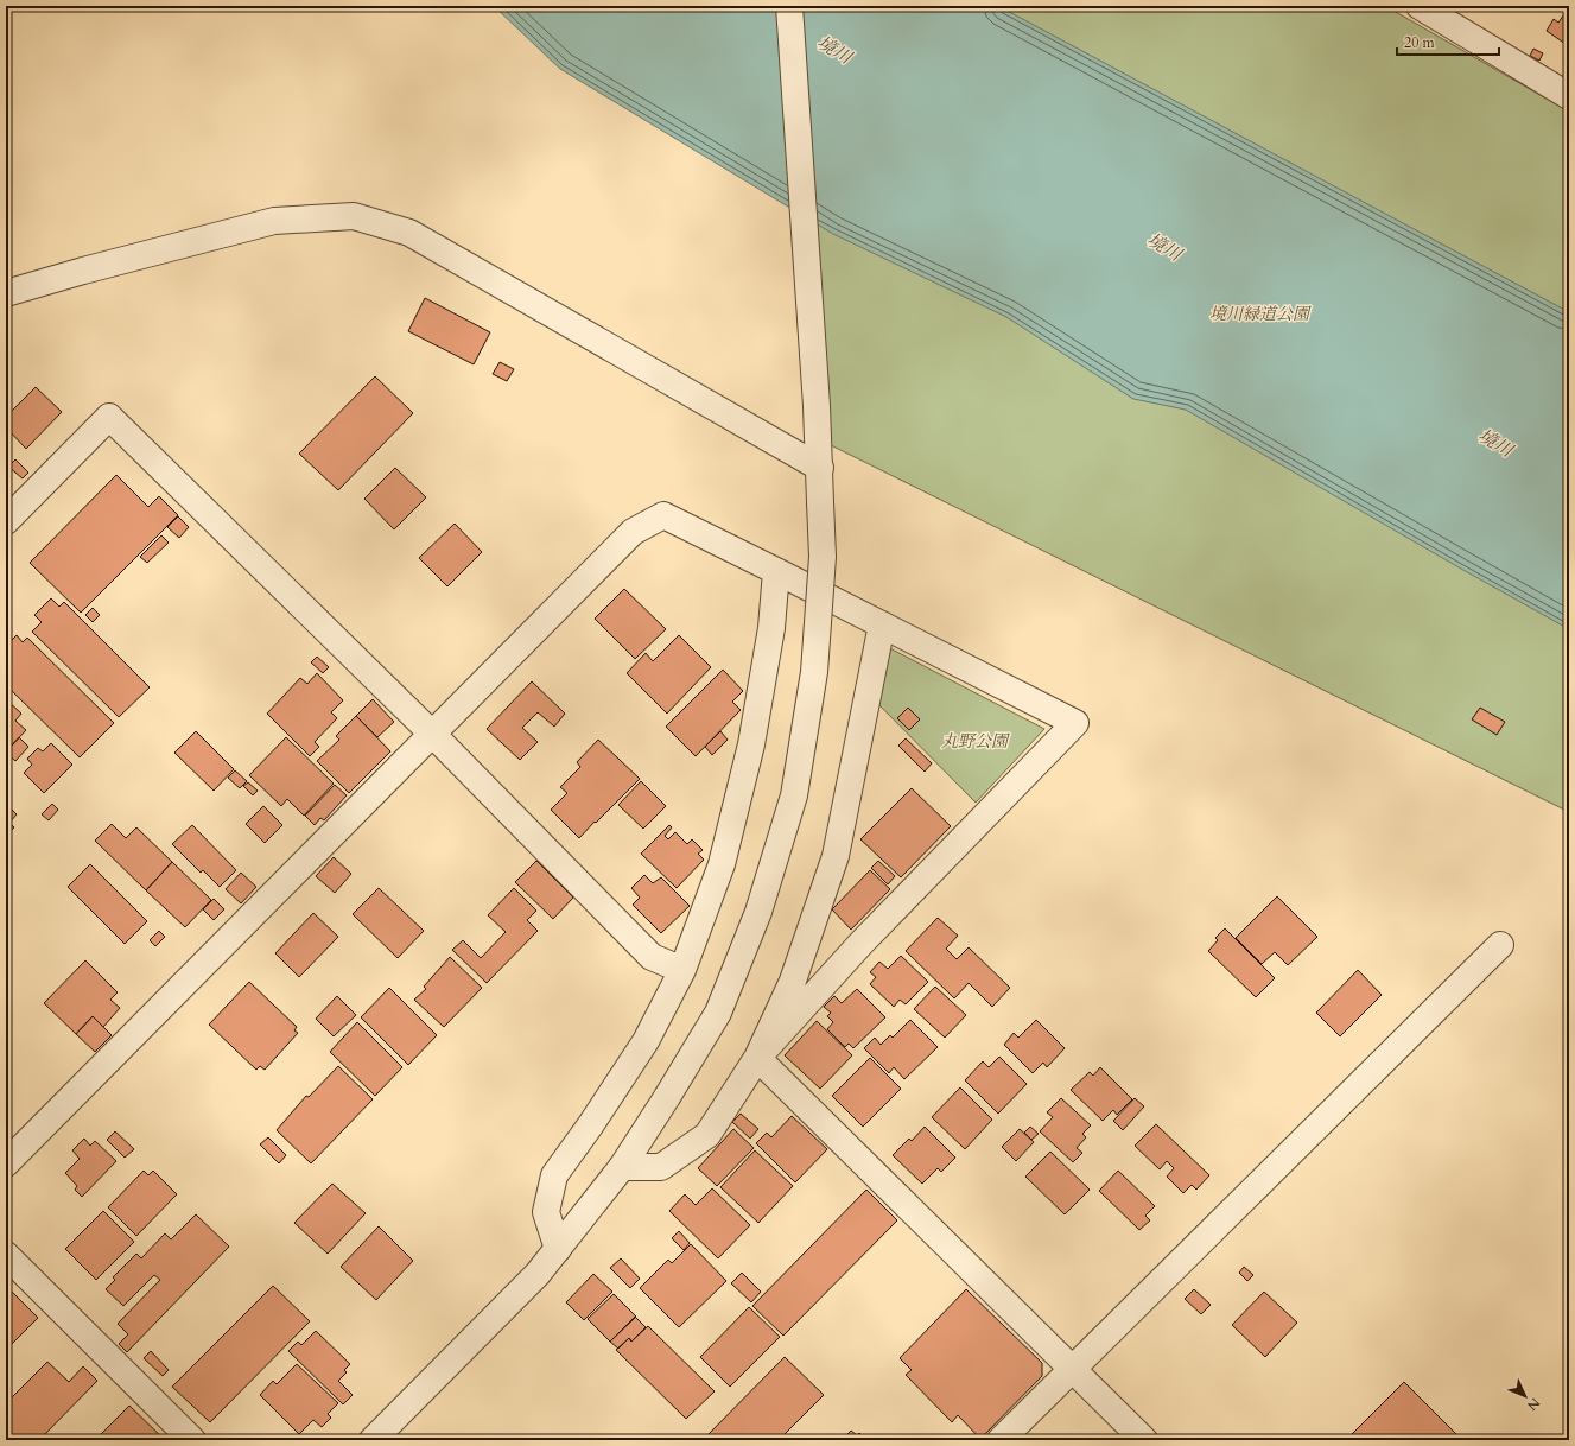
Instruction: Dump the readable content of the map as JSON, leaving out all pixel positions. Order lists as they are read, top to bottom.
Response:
{
  "water": ["境川"],
  "parks": ["境川緑道公園", "丸野公園"],
  "scale_bar": "20 m",
  "north": "bottom right"
}
